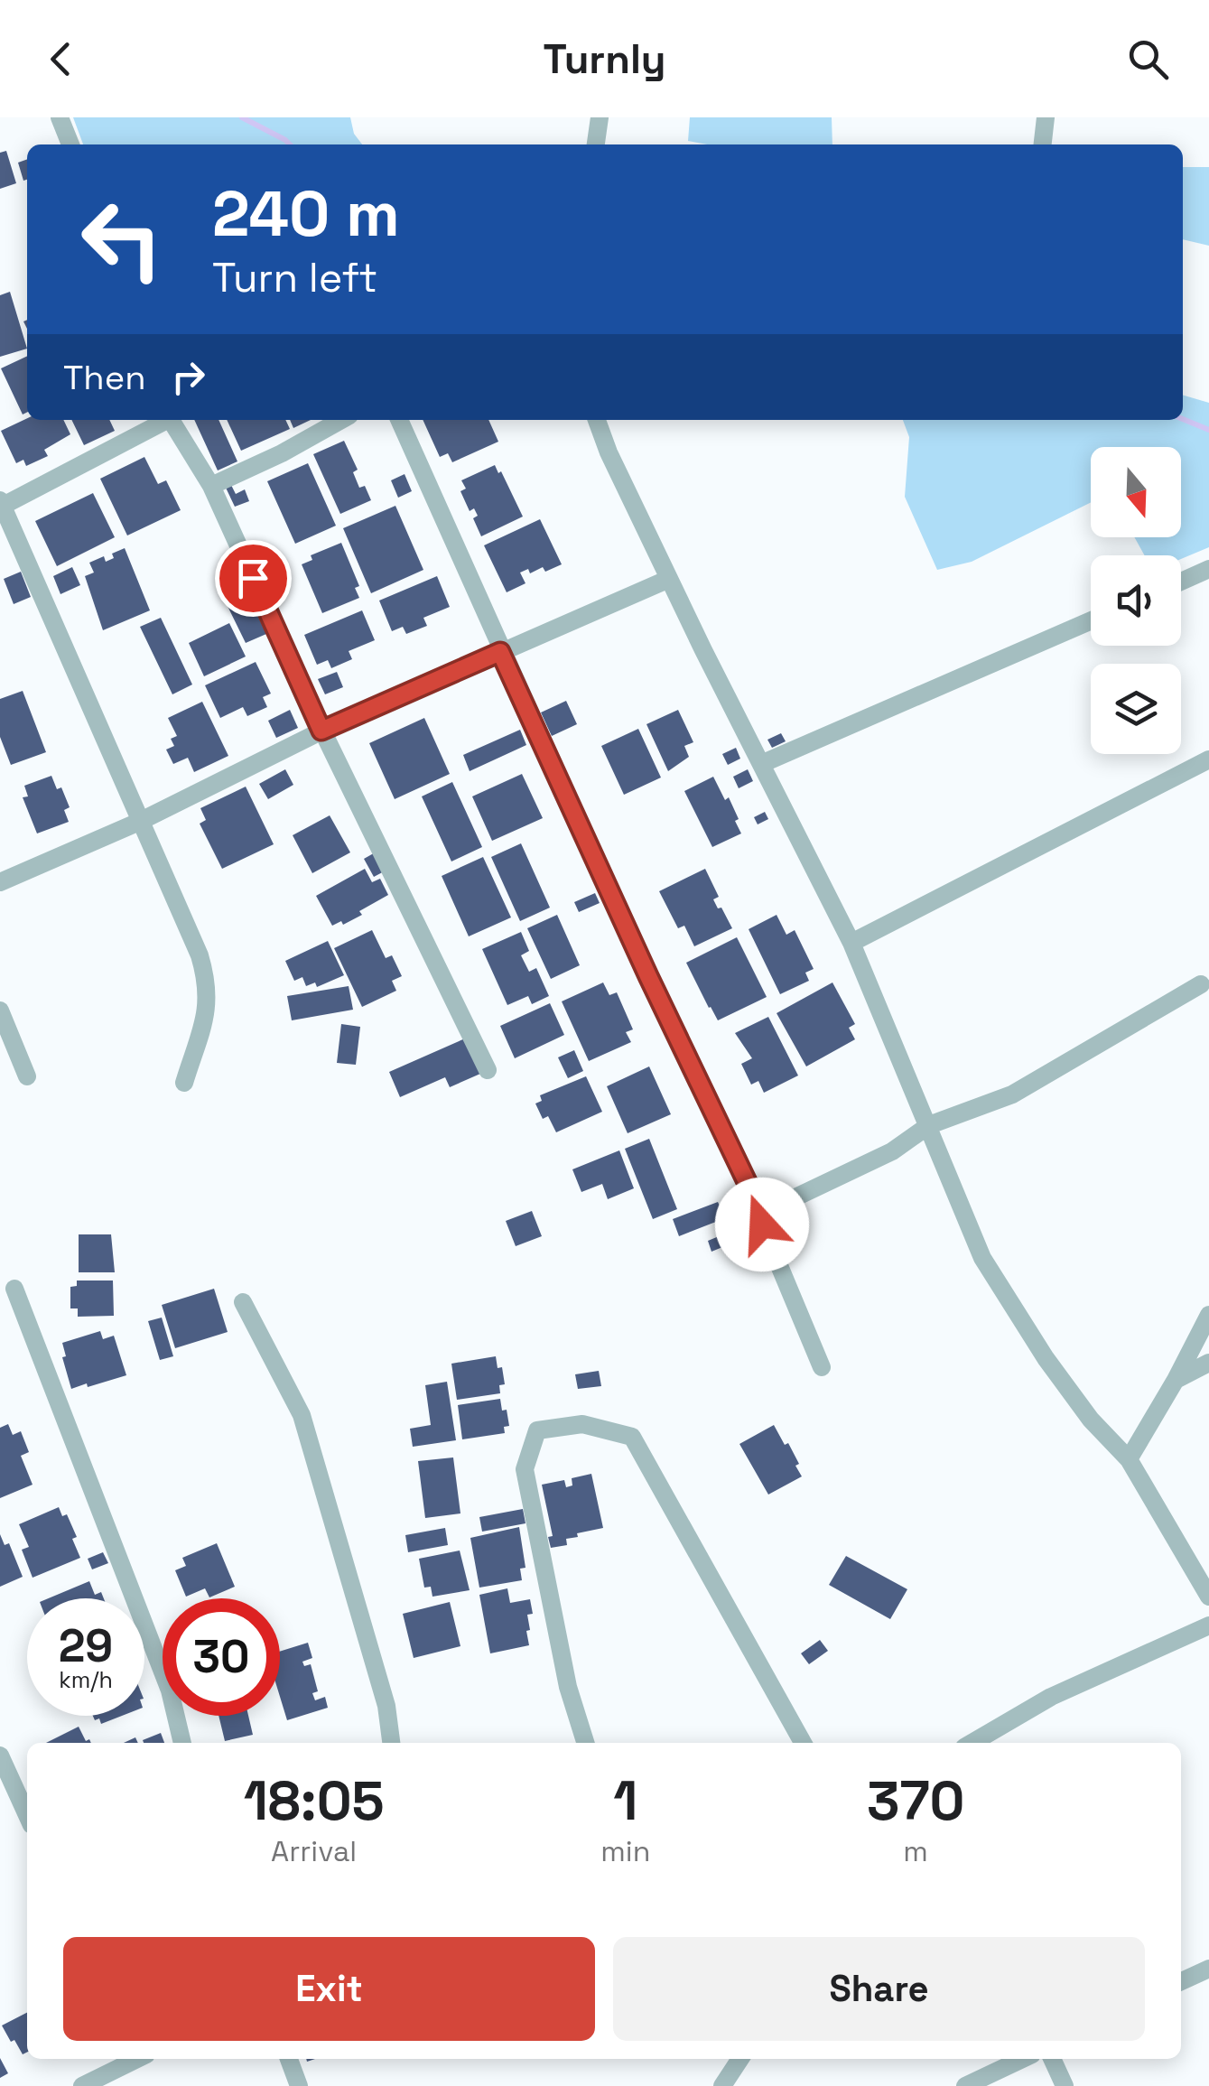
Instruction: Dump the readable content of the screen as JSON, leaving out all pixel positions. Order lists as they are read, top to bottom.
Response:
{
  "north": "bottom",
  "page": {
    "header": "Turnly",
    "turn": ["240 m", "Turn left"],
    "then": "Then",
    "speed": "29 km/h",
    "limit": "30",
    "eta": [
      "18:05",
      "Arrival",
      "1",
      "min",
      "370",
      "m"
    ],
    "buttons": ["Exit", "Share"]
  }
}
